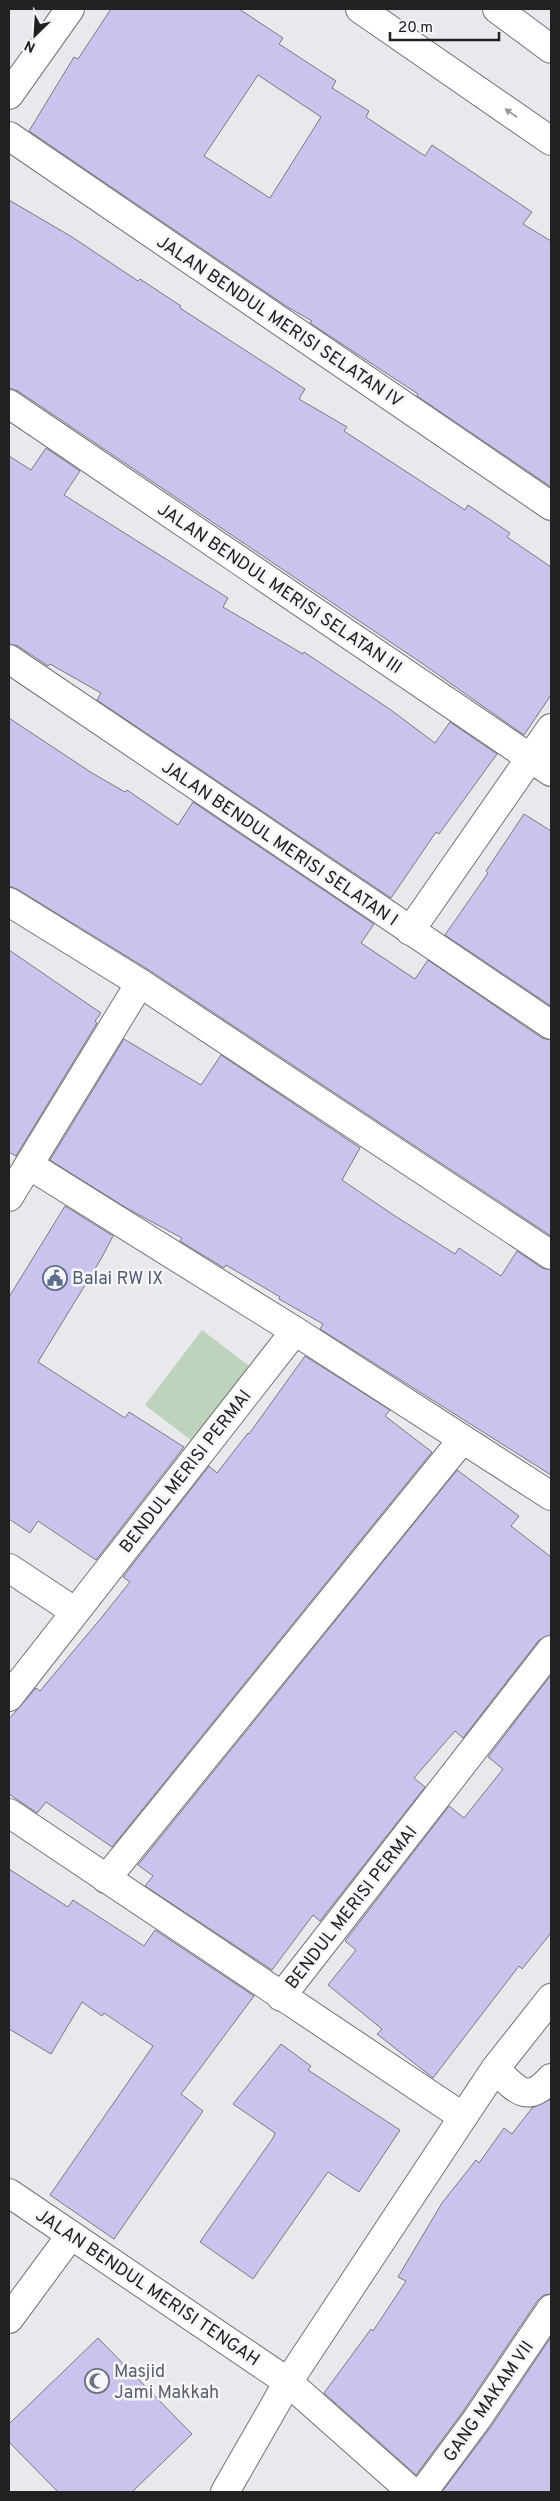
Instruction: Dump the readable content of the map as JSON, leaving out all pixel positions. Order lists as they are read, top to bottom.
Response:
{
  "streets": {
    "street": [
      "JALAN BENDUL MERISI SELATAN IV",
      "JALAN BENDUL MERISI SELATAN III",
      "JALAN BENDUL MERISI SELATAN I",
      "BENDUL MERISI PERMAI",
      "JALAN BENDUL MERISI TENGAH",
      "GANG MAKAM VII"
    ]
  },
  "places": {
    "public building": ["Balai RW IX"],
    "mosque": ["Masjid Jami Makkah"]
  },
  "scale_bar": "20 m",
  "north": "bottom left"
}
